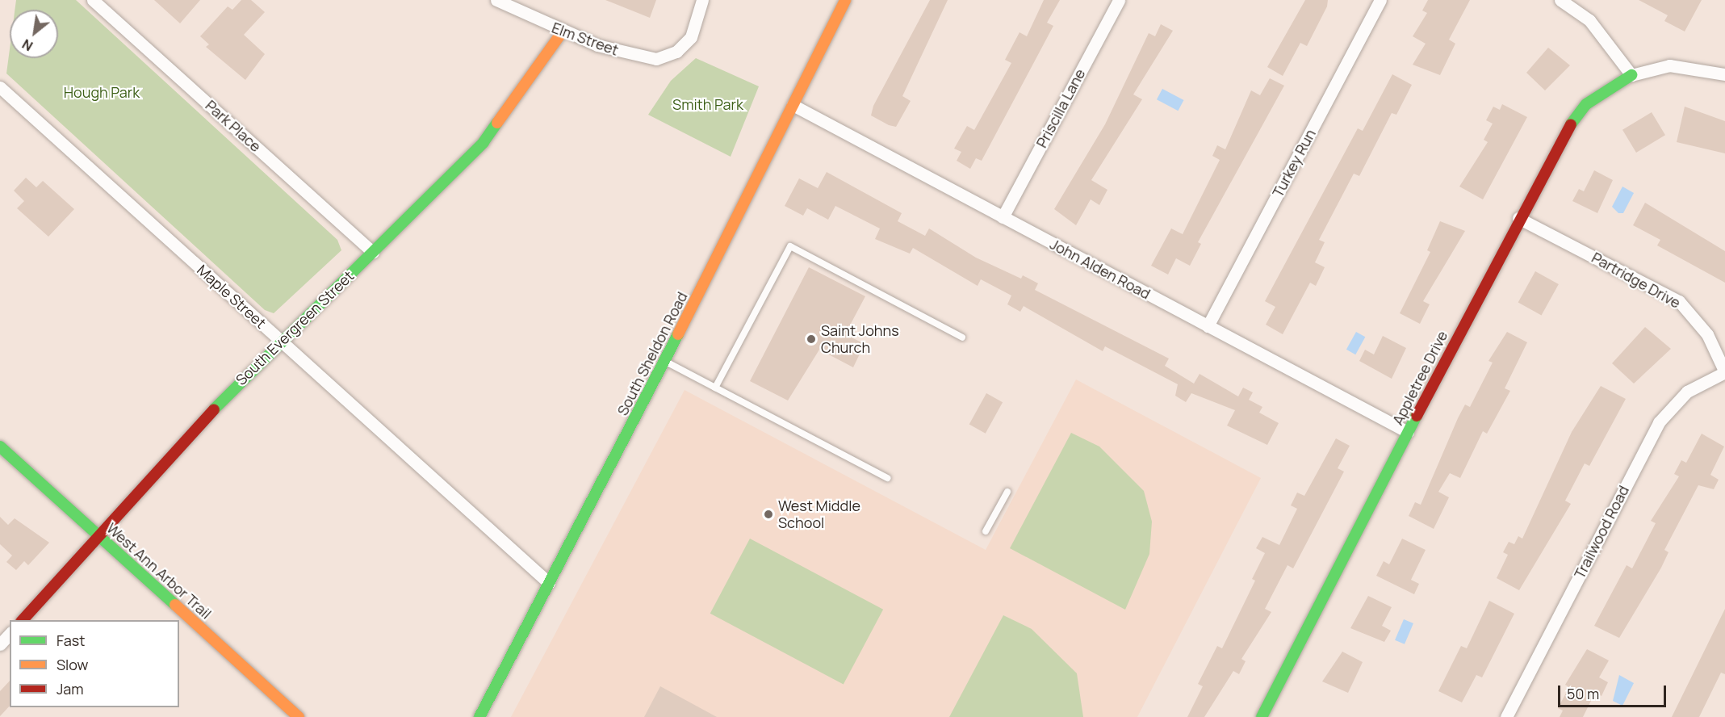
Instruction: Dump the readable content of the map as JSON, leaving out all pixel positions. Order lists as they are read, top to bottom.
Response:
{
  "streets": {
    "street": [
      "Elm Street",
      "Priscilla Lane",
      "Park Place",
      "Turkey Run",
      "John Alden Road",
      "Partridge Drive",
      "Maple Street",
      "South Evergreen Street",
      "South Sheldon Road",
      "Appletree Drive",
      "Trailwood Road",
      "West Ann Arbor Trail"
    ]
  },
  "crossings": [
    ["Elm Street", "South Evergreen Street"],
    ["Priscilla Lane", "John Alden Road"],
    ["Park Place", "South Evergreen Street"],
    ["Turkey Run", "John Alden Road"],
    ["John Alden Road", "South Sheldon Road"],
    ["John Alden Road", "Appletree Drive"],
    ["Partridge Drive", "Appletree Drive"],
    ["Partridge Drive", "Trailwood Road"],
    ["Maple Street", "South Evergreen Street"],
    ["Maple Street", "South Sheldon Road"],
    ["South Evergreen Street", "West Ann Arbor Trail"]
  ],
  "parks": ["Hough Park", "Smith Park"],
  "places": ["Saint Johns Church", "West Middle School"],
  "legend": ["Fast", "Slow", "Jam"],
  "scale_bar": "50 m",
  "north": "bottom left"
}
